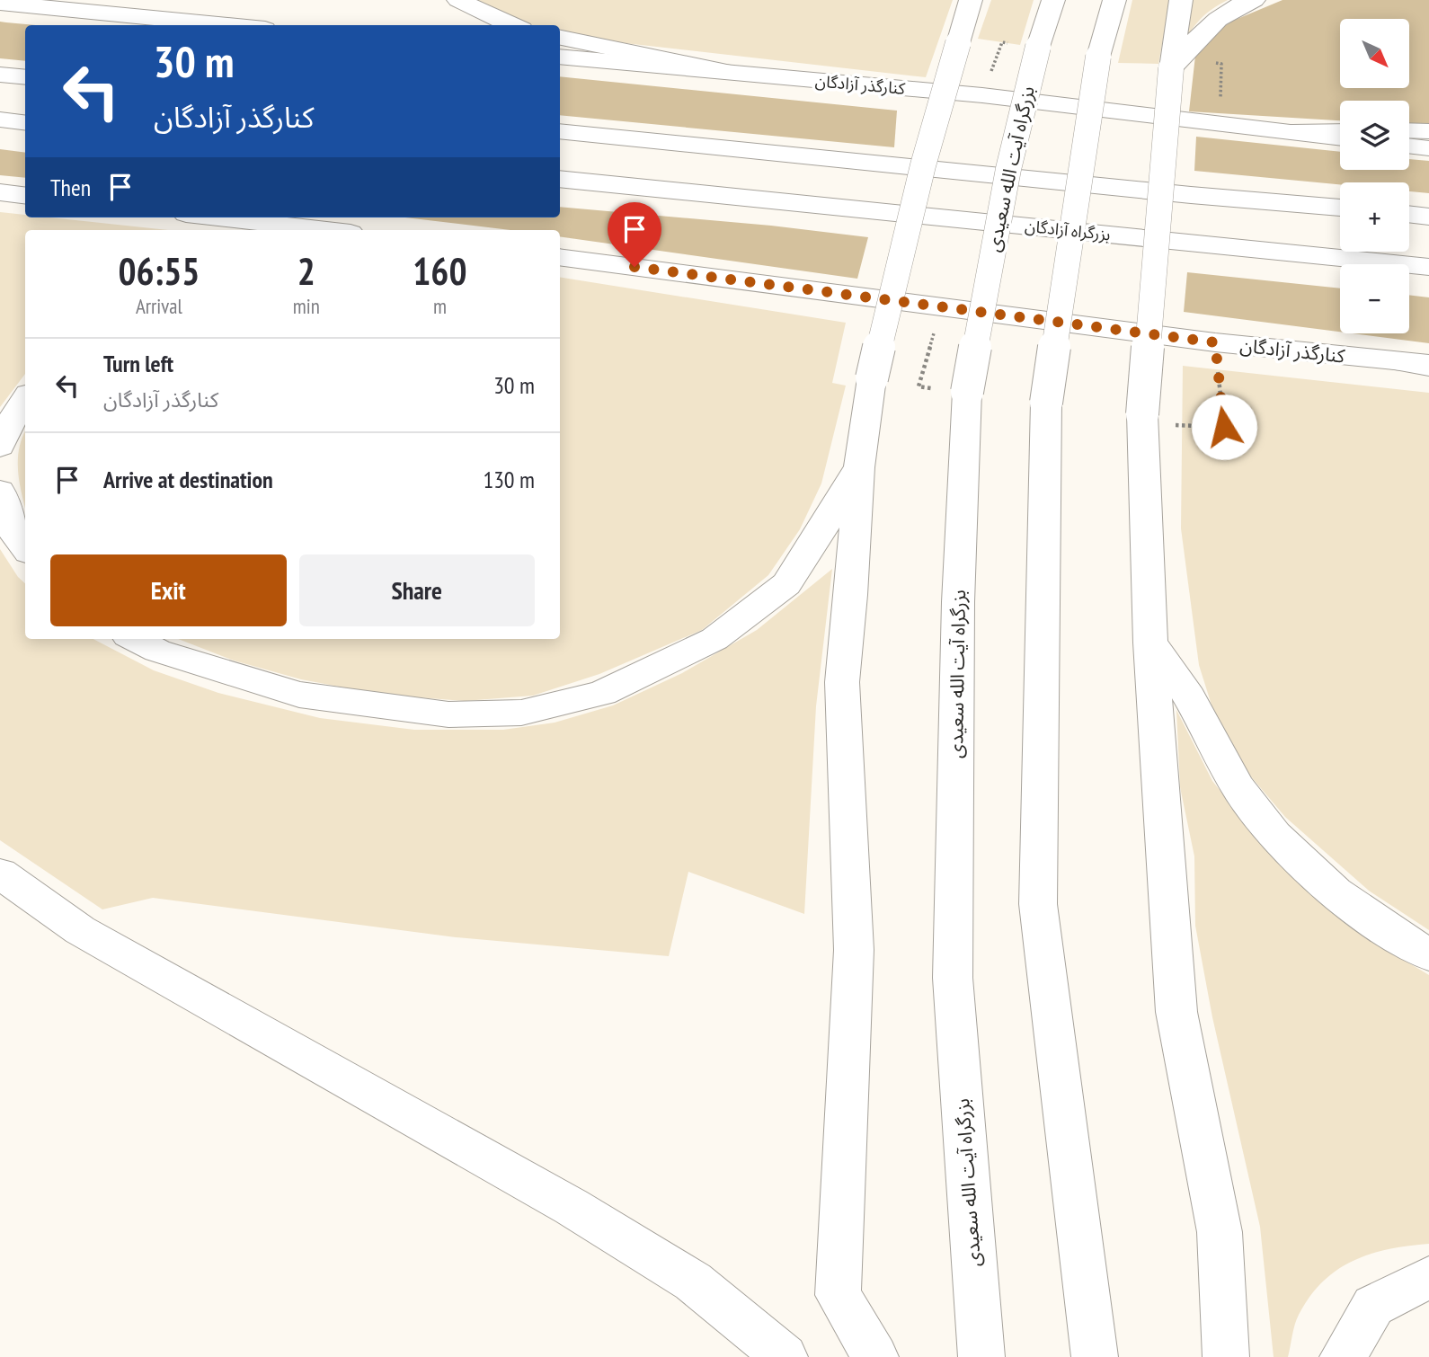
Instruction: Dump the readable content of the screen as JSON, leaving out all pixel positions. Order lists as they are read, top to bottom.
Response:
{
  "streets": {
    "main road": ["کنارگذر آزادگان", "بزرگراه آیت الله سعیدی", "بزرگراه آزادگان"]
  },
  "north": "bottom right",
  "page": {
    "map_buttons": ["+", "−"],
    "turn": ["30 m", "کنارگذر آزادگان"],
    "then": "Then",
    "eta": [
      "06:55",
      "Arrival",
      "2",
      "min",
      "160",
      "m"
    ],
    "list": [
      {
        "name": "Turn left",
        "note": "کنارگذر آزادگان",
        "value": "30 m"
      },
      {
        "name": "Arrive at destination",
        "value": "130 m"
      }
    ],
    "buttons": ["Exit", "Share"]
  }
}
